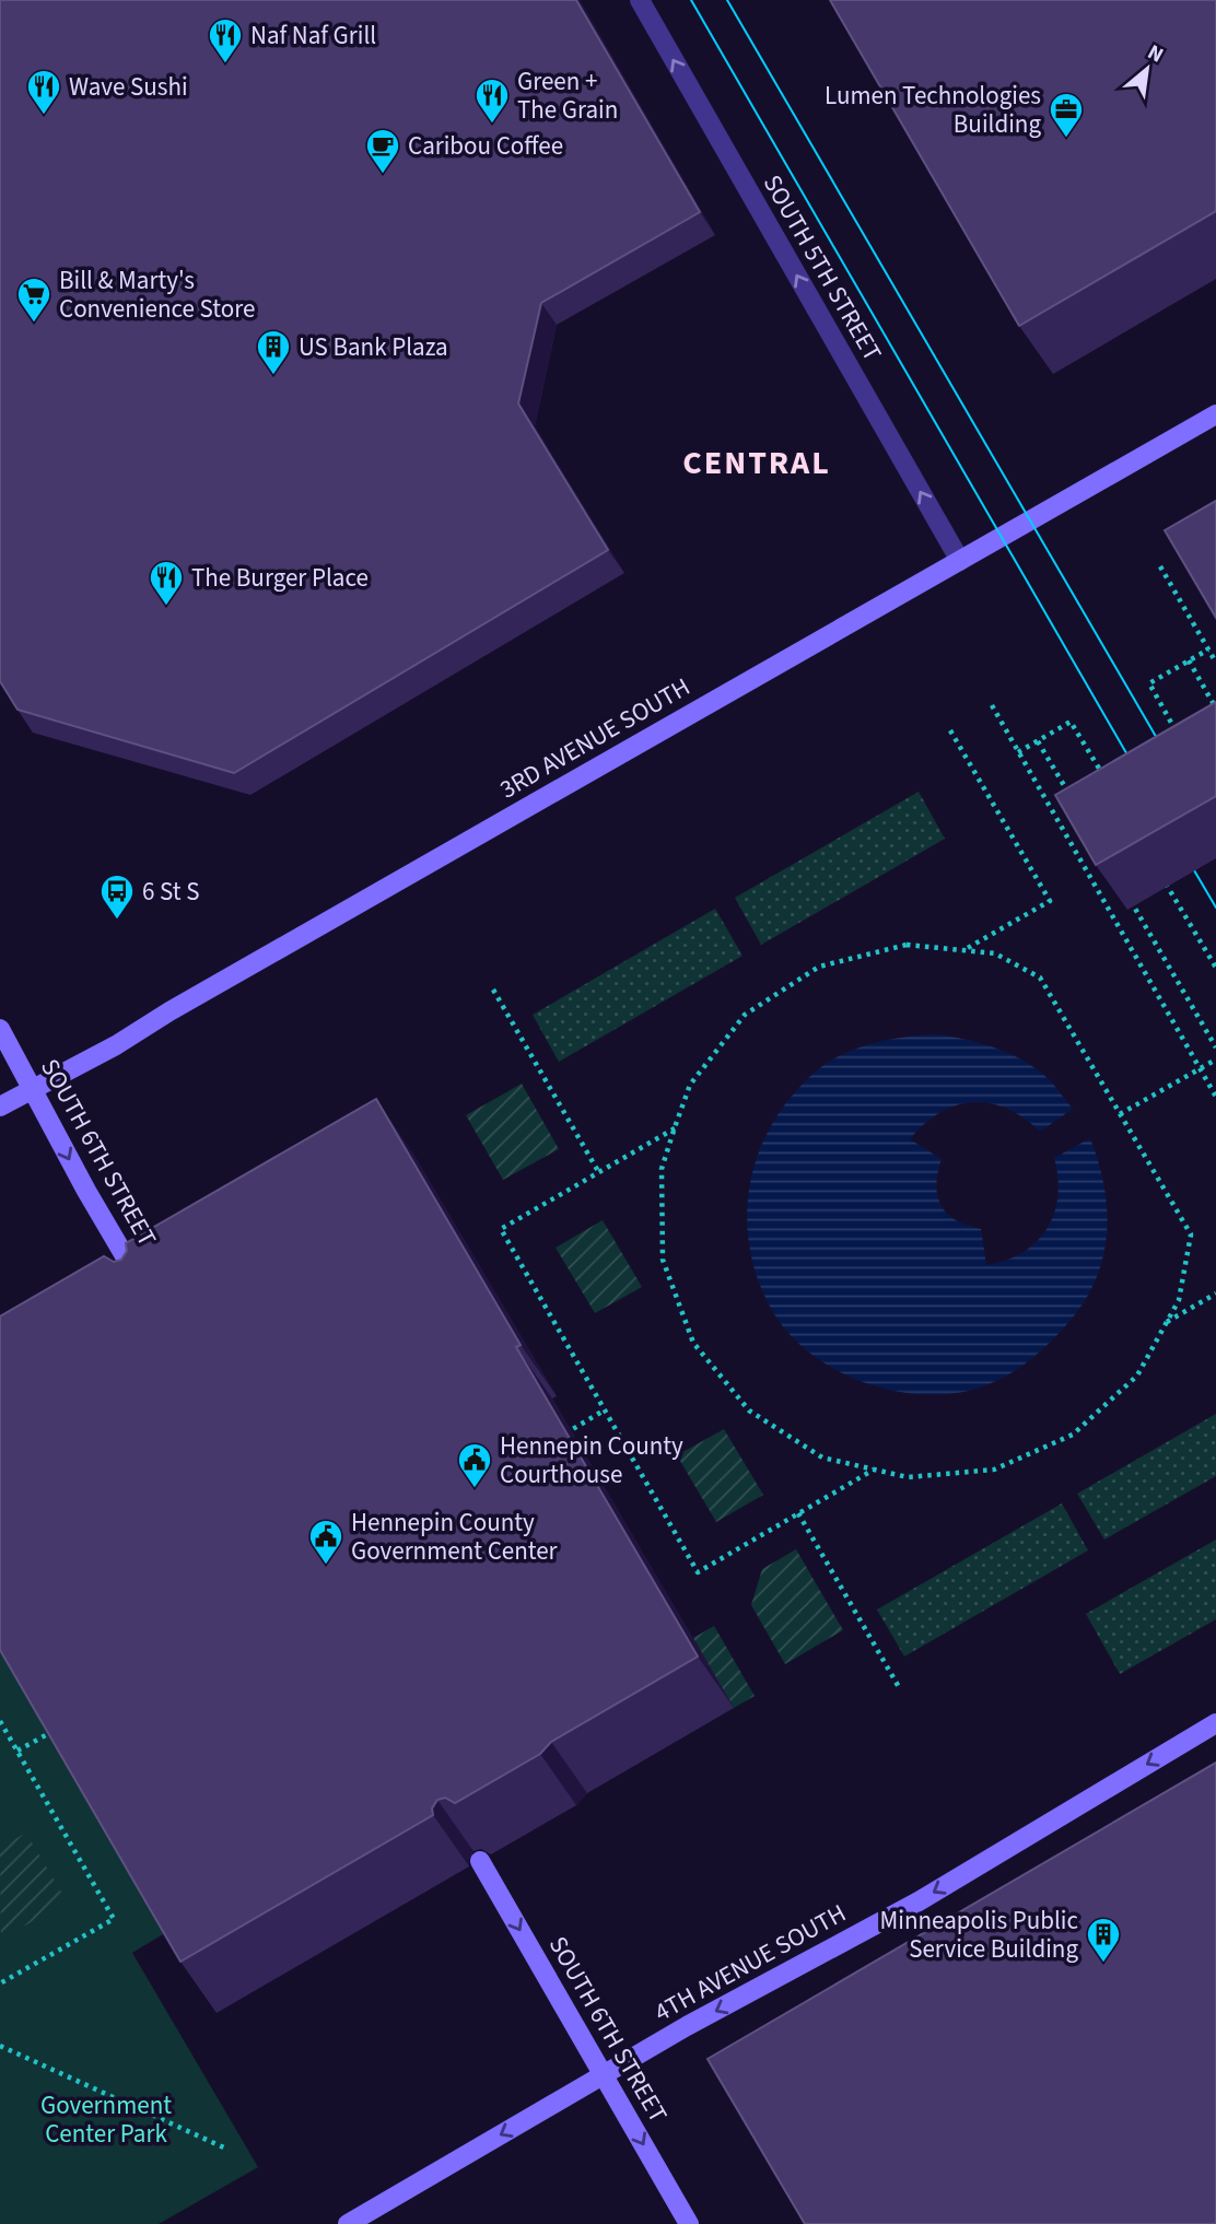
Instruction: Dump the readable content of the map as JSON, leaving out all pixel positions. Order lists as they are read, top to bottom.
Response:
{
  "streets": {
    "main road": ["3RD AVENUE SOUTH", "SOUTH 6TH STREET", "4TH AVENUE SOUTH"],
    "street": ["SOUTH 5TH STREET"]
  },
  "crossings": [
    ["SOUTH 5TH STREET", "3RD AVENUE SOUTH"],
    ["3RD AVENUE SOUTH", "SOUTH 6TH STREET"],
    ["SOUTH 6TH STREET", "4TH AVENUE SOUTH"]
  ],
  "one_way": ["SOUTH 5TH STREET", "SOUTH 6TH STREET", "4TH AVENUE SOUTH"],
  "districts": ["CENTRAL"],
  "parks": ["Government Center Park"],
  "places": {
    "restaurant": [
      "Naf Naf Grill",
      "Wave Sushi",
      "Green + The Grain",
      "The Burger Place"
    ],
    "office": ["Lumen Technologies Building"],
    "cafe": ["Caribou Coffee"],
    "supermarket": ["Bill & Marty's Convenience Store"],
    "building": ["US Bank Plaza", "Minneapolis Public Service Building"],
    "bus stop": ["6 St S"],
    "public building": ["Hennepin County Courthouse", "Hennepin County Government Center"]
  },
  "north": "top right"
}
